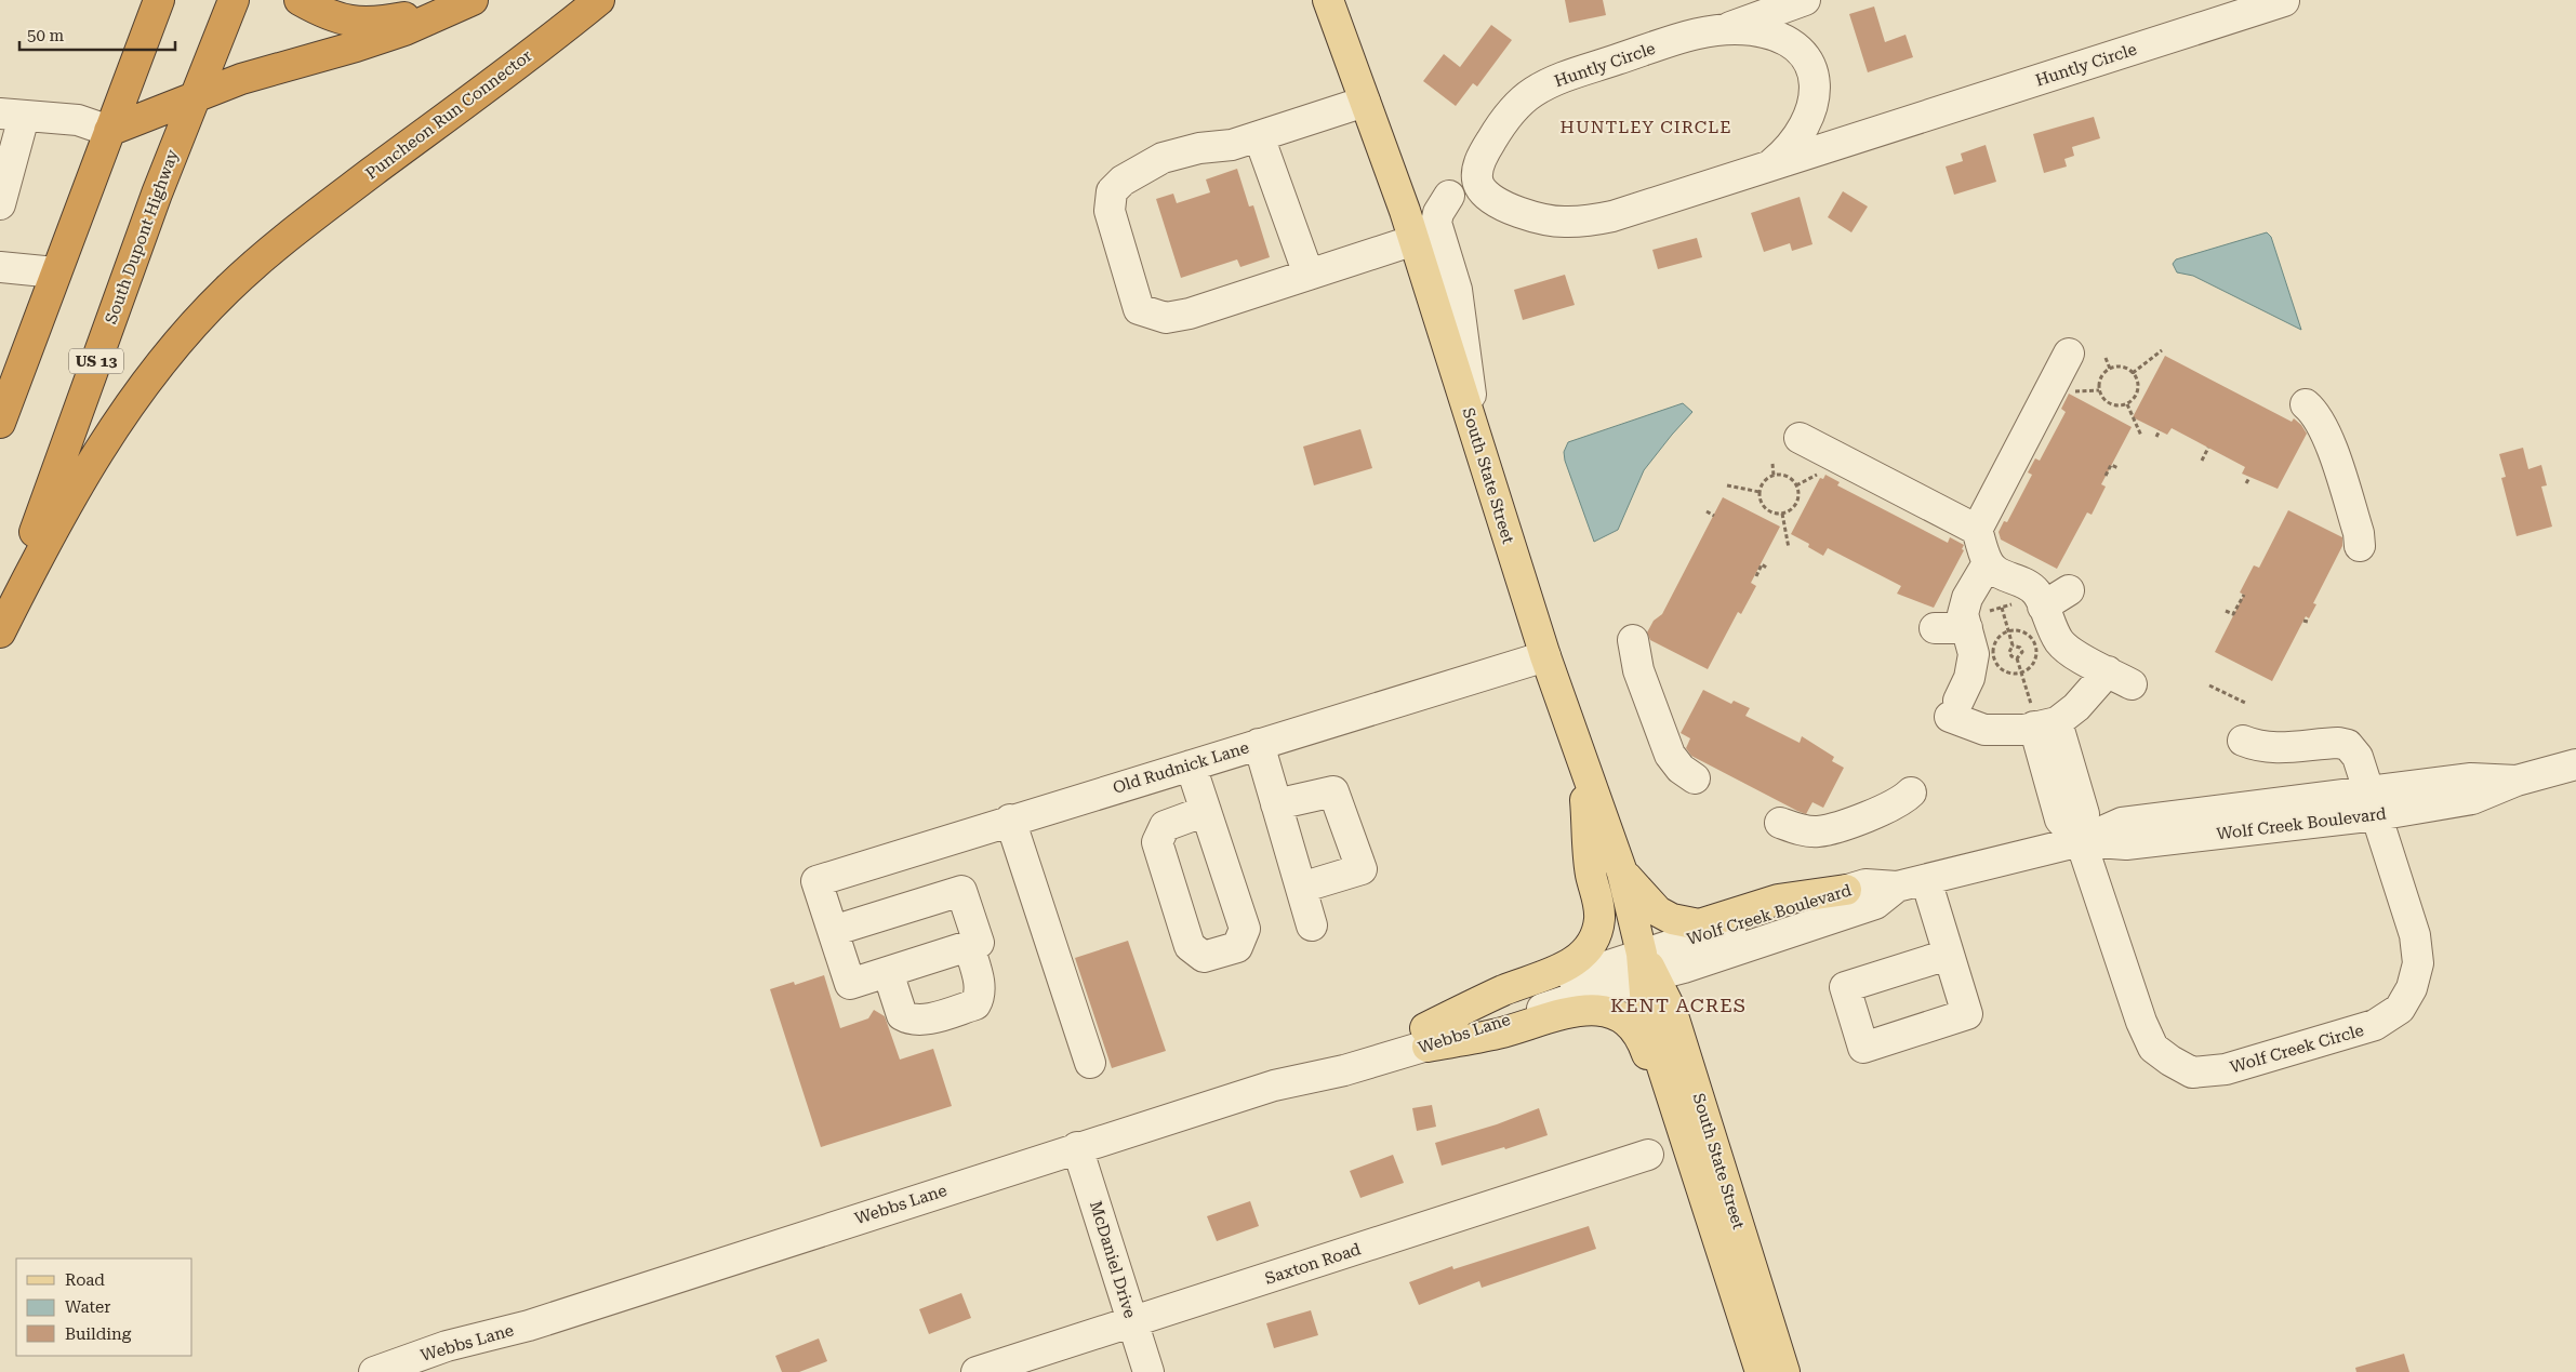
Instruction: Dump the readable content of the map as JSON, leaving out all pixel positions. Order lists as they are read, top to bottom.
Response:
{
  "streets": {
    "highway": ["Puncheon Run Connector", "South Dupont Highway", "US 13"],
    "main road": ["South State Street"],
    "street": [
      "Huntly Circle",
      "Old Rudnick Lane",
      "Wolf Creek Boulevard",
      "Webbs Lane",
      "Wolf Creek Circle",
      "McDaniel Drive",
      "Saxton Road"
    ]
  },
  "crossings": [
    ["South State Street", "Old Rudnick Lane"],
    ["South State Street", "Wolf Creek Boulevard"],
    ["South State Street", "Webbs Lane"],
    ["Wolf Creek Boulevard", "Webbs Lane"],
    ["Wolf Creek Boulevard", "Wolf Creek Circle"],
    ["Webbs Lane", "McDaniel Drive"],
    ["McDaniel Drive", "Saxton Road"]
  ],
  "districts": ["HUNTLEY CIRCLE", "KENT ACRES"],
  "legend": ["Road", "Water", "Building"],
  "scale_bar": "50 m"
}
